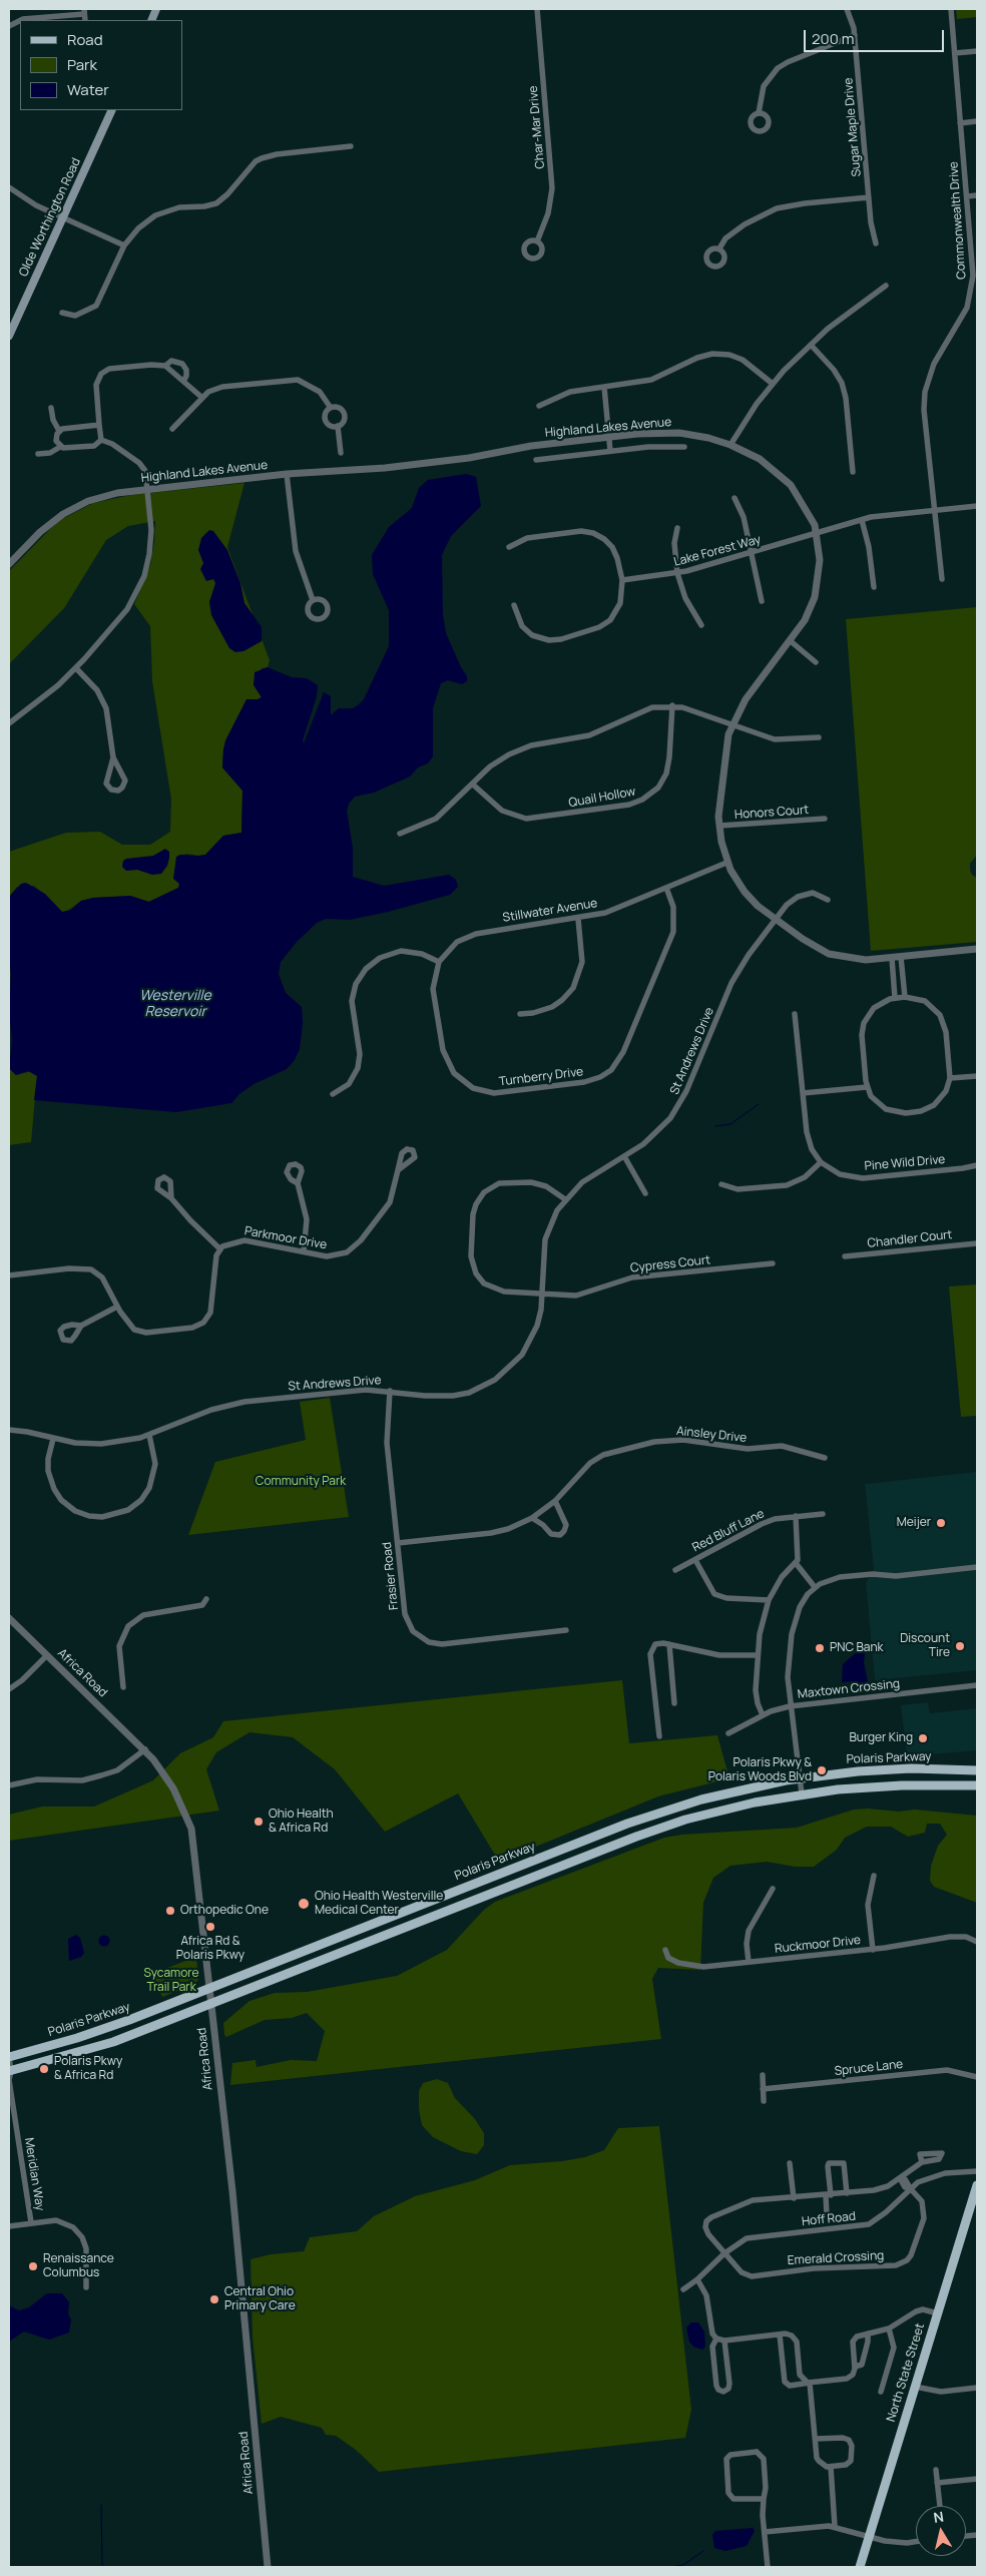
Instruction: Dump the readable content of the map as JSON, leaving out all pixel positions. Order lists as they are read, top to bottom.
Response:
{
  "streets": {
    "main road": ["Olde Worthington Road", "Polaris Parkway", "North State Street"],
    "street": [
      "Char-Mar Drive",
      "Sugar Maple Drive",
      "Commonwealth Drive",
      "Highland Lakes Avenue",
      "Lake Forest Way",
      "Quail Hollow",
      "Honors Court",
      "Stillwater Avenue",
      "St Andrews Drive",
      "Turnberry Drive",
      "Pine Wild Drive",
      "Parkmoor Drive",
      "Chandler Court",
      "Cypress Court",
      "Ainsley Drive",
      "Red Bluff Lane",
      "Frasier Road",
      "Africa Road",
      "Maxtown Crossing",
      "Ruckmoor Drive",
      "Spruce Lane",
      "Meridian Way",
      "Hoff Road",
      "Emerald Crossing"
    ]
  },
  "crossings": [
    ["Commonwealth Drive", "Lake Forest Way"],
    ["Highland Lakes Avenue", "Lake Forest Way"],
    ["Highland Lakes Avenue", "Honors Court"],
    ["Highland Lakes Avenue", "Stillwater Avenue"],
    ["Highland Lakes Avenue", "St Andrews Drive"],
    ["Stillwater Avenue", "Turnberry Drive"],
    ["St Andrews Drive", "Cypress Court"],
    ["St Andrews Drive", "Frasier Road"],
    ["Ainsley Drive", "Frasier Road"],
    ["Africa Road", "Polaris Parkway"],
    ["Polaris Parkway", "Meridian Way"],
    ["Hoff Road", "Emerald Crossing"]
  ],
  "water": ["Westerville Reservoir"],
  "parks": ["Community Park", "Sycamore Trail Park"],
  "places": [
    "Meijer",
    "Discount Tire",
    "PNC Bank",
    "Burger King",
    "Polaris Pkwy & Polaris Woods Blvd",
    "Ohio Health & Africa Rd",
    "Ohio Health Westerville Medical Center",
    "Orthopedic One",
    "Africa Rd & Polaris Pkwy",
    "Polaris Pkwy & Africa Rd",
    "Renaissance Columbus",
    "Central Ohio Primary Care"
  ],
  "legend": ["Road", "Park", "Water"],
  "scale_bar": "200 m",
  "north": "top"
}
